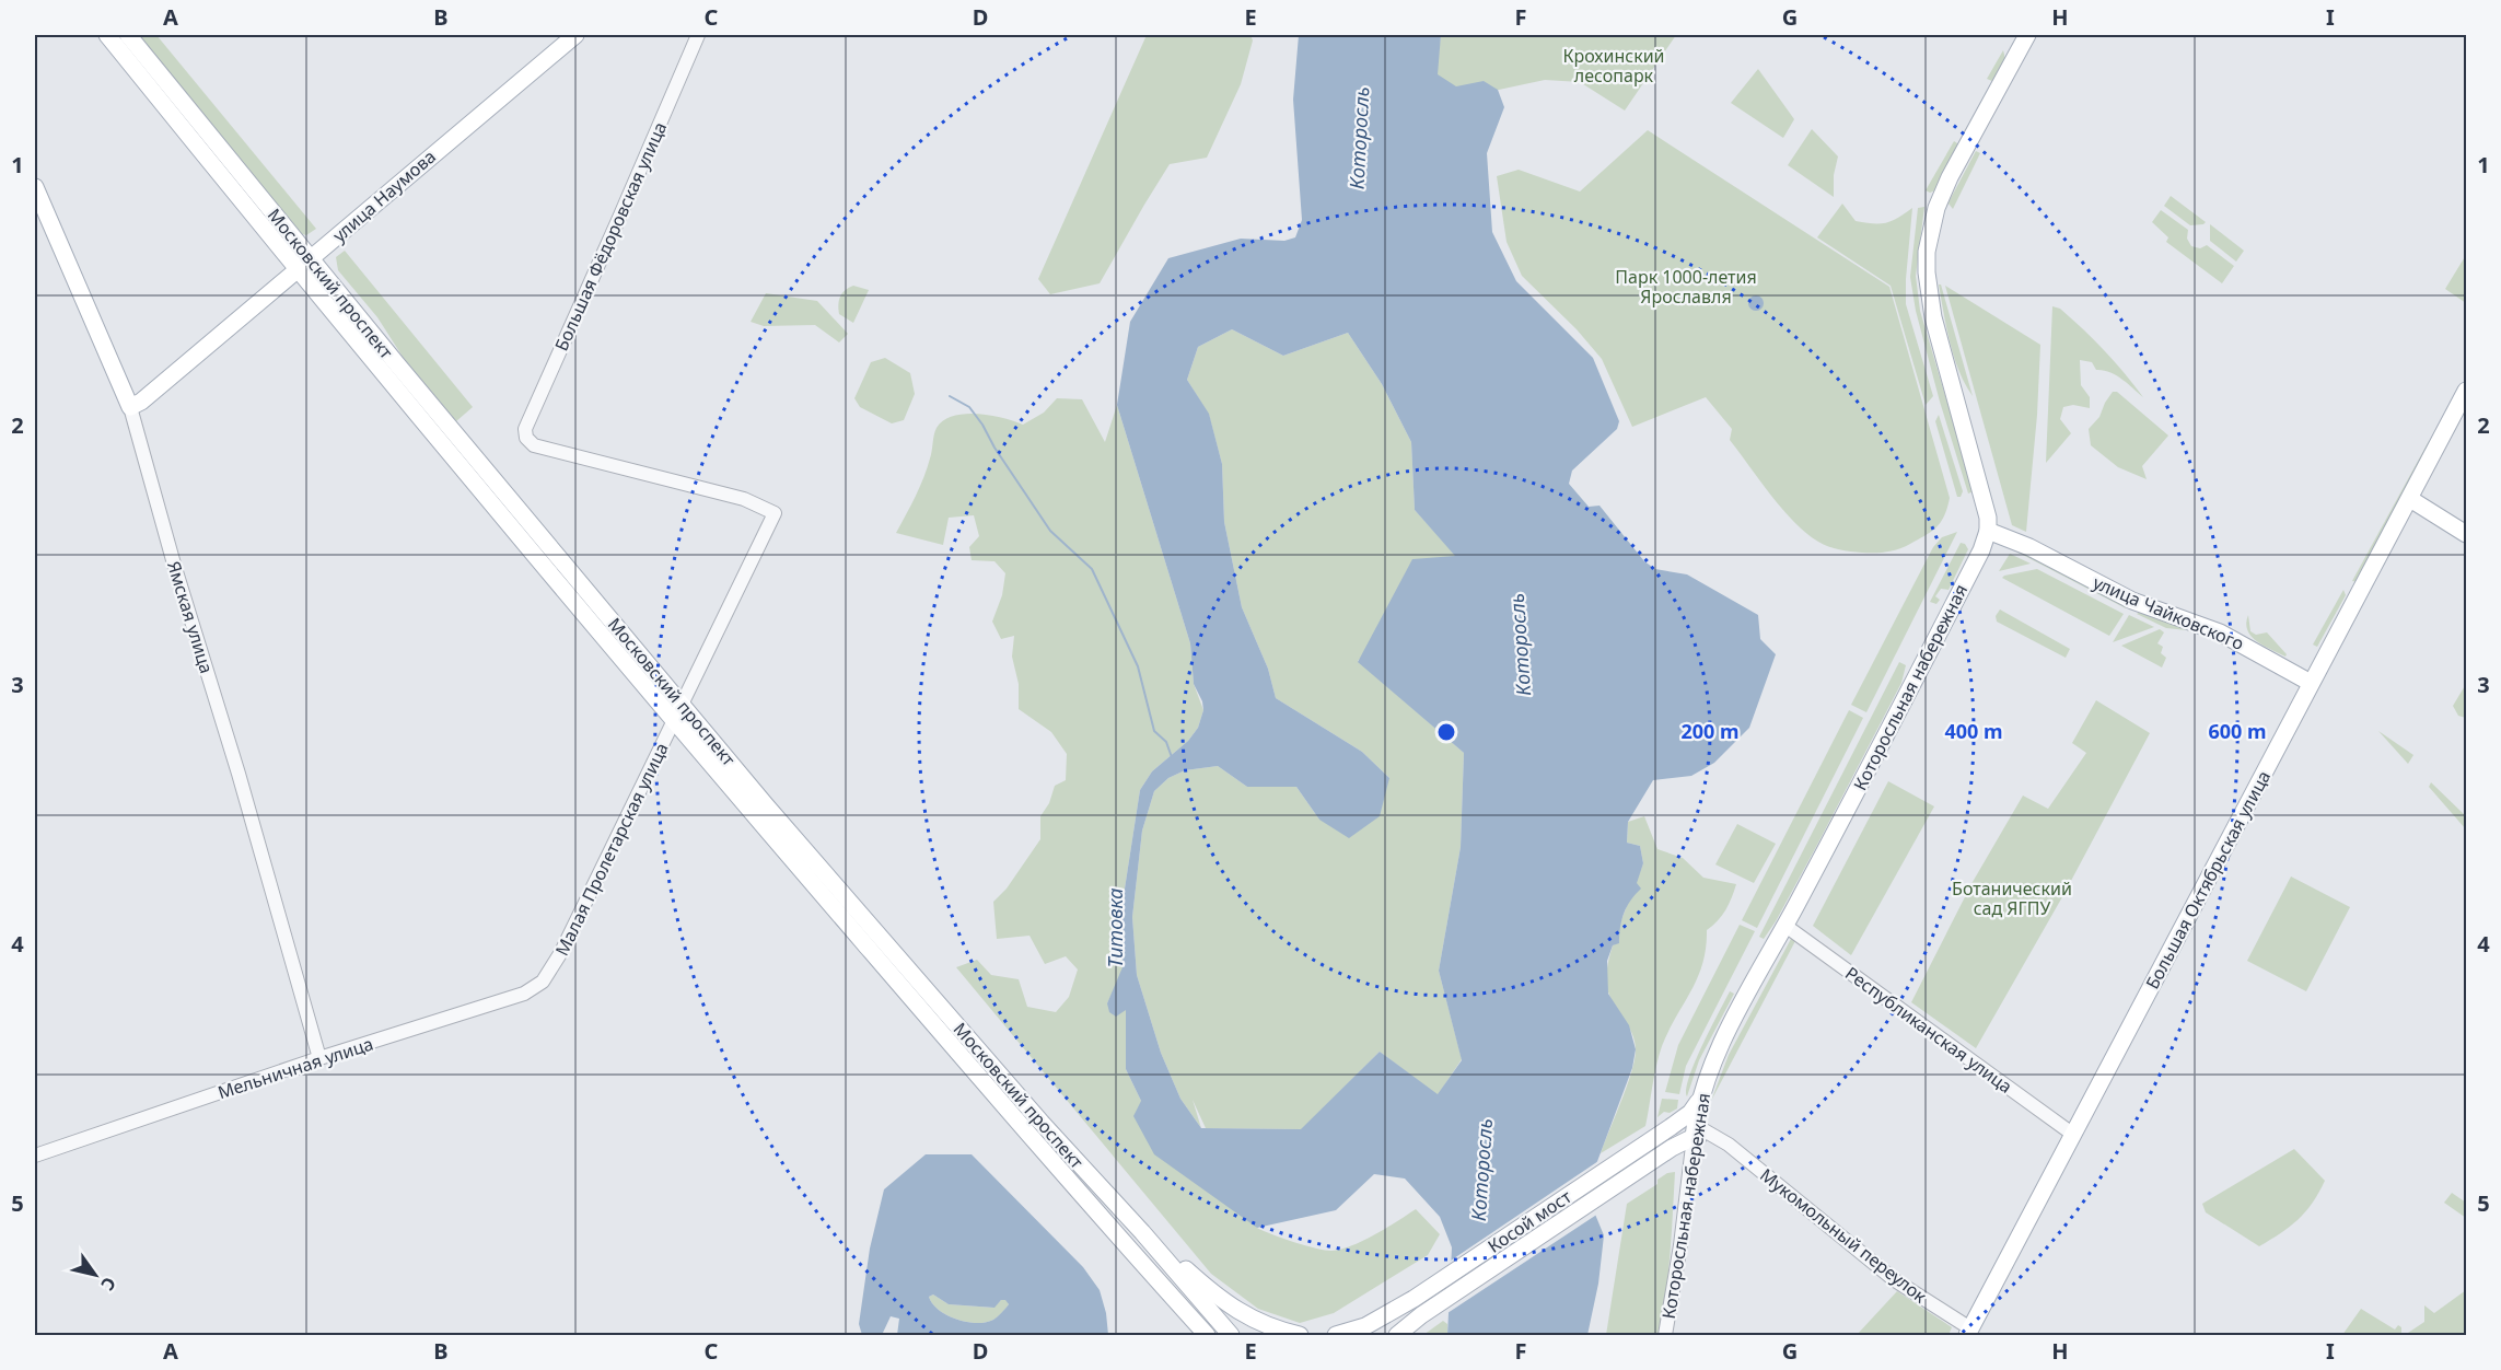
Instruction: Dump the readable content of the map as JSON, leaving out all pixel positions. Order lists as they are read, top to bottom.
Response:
{
  "streets": {
    "main road": [
      "улица Наумова",
      "Московский проспект",
      "улица Чайковского",
      "Ямская улица",
      "Которосльная набережная",
      "Большая Октябрьская улица",
      "Косой мост"
    ],
    "street": [
      "Большая Фёдоровская улица",
      "Малая Пролетарская улица",
      "Республиканская улица",
      "Мельничная улица",
      "Мукомольный переулок"
    ]
  },
  "crossings": [
    ["улица Наумова", "Московский проспект"],
    ["улица Наумова", "Ямская улица"],
    ["Большая Фёдоровская улица", "Малая Пролетарская улица"],
    ["Московский проспект", "Малая Пролетарская улица"],
    ["улица Чайковского", "Которосльная набережная"],
    ["улица Чайковского", "Большая Октябрьская улица"],
    ["Ямская улица", "Мельничная улица"],
    ["Которосльная набережная", "Республиканская улица"],
    ["Которосльная набережная", "Косой мост"],
    ["Которосльная набережная", "Мукомольный переулок"],
    ["Малая Пролетарская улица", "Мельничная улица"],
    ["Большая Октябрьская улица", "Республиканская улица"],
    ["Большая Октябрьская улица", "Мукомольный переулок"],
    ["Косой мост", "Мукомольный переулок"]
  ],
  "water": ["Которосль", "Титовка"],
  "parks": ["Крохинский лесопарк", "Парк 1000-летия Ярославля", "Ботанический сад ЯГПУ"],
  "north": "bottom right",
  "grid": {
    "columns": [
      "A",
      "B",
      "C",
      "D",
      "E",
      "F",
      "G",
      "H",
      "I"
    ],
    "rows": [
      "1",
      "2",
      "3",
      "4",
      "5"
    ]
  },
  "rings": ["200 m", "400 m", "600 m"]
}
